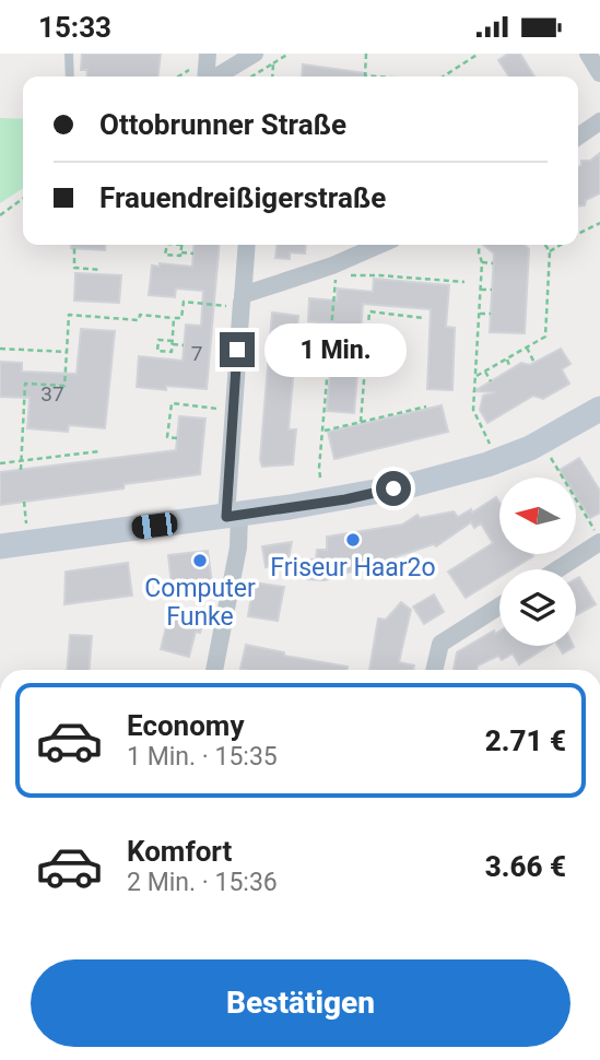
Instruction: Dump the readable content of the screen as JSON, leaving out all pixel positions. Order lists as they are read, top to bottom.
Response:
{
  "places": ["Friseur Haar2o", "Computer Funke"],
  "house_numbers": ["7", "37"],
  "north": "left",
  "page": {
    "status": "15:33",
    "banner": ["Ottobrunner Straße", "Frauendreißigerstraße"],
    "bubble": "1 Min.",
    "list": [
      {
        "name": "Economy",
        "note": "1 Min. · 15:35",
        "value": "2.71 €"
      },
      {
        "name": "Komfort",
        "note": "2 Min. · 15:36",
        "value": "3.66 €"
      }
    ],
    "buttons": "Bestätigen"
  }
}
